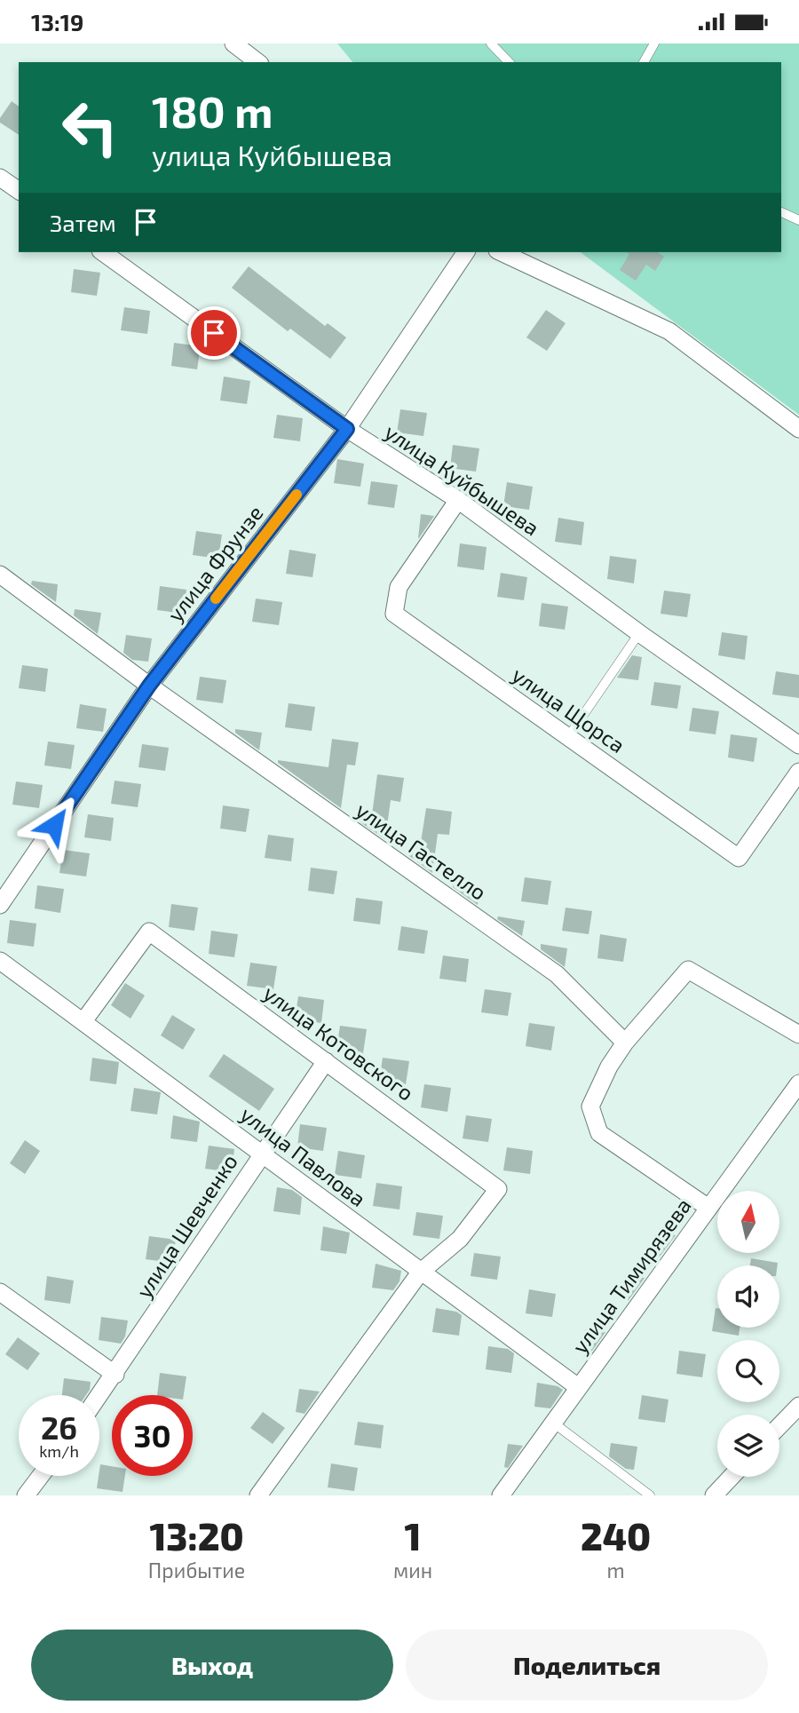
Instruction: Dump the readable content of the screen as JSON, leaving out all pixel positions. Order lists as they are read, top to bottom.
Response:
{
  "streets": {
    "street": [
      "улица Куйбышева",
      "улица Фрунзе",
      "улица Щорса",
      "улица Гастелло",
      "улица Котовского",
      "улица Павлова",
      "улица Шевченко",
      "улица Тимирязева"
    ]
  },
  "crossings": [
    ["улица Куйбышева", "улица Фрунзе"],
    ["улица Куйбышева", "улица Щорса"],
    ["улица Фрунзе", "улица Гастелло"],
    ["улица Котовского", "улица Павлова"],
    ["улица Котовского", "улица Шевченко"],
    ["улица Павлова", "улица Шевченко"],
    ["улица Павлова", "улица Тимирязева"]
  ],
  "north": "top",
  "page": {
    "status": "13:19",
    "turn": ["180 m", "улица Куйбышева"],
    "then": "Затем",
    "speed": "26 km/h",
    "limit": "30",
    "eta": [
      "13:20",
      "Прибытие",
      "1",
      "мин",
      "240",
      "m"
    ],
    "buttons": ["Выход", "Поделиться"]
  }
}
